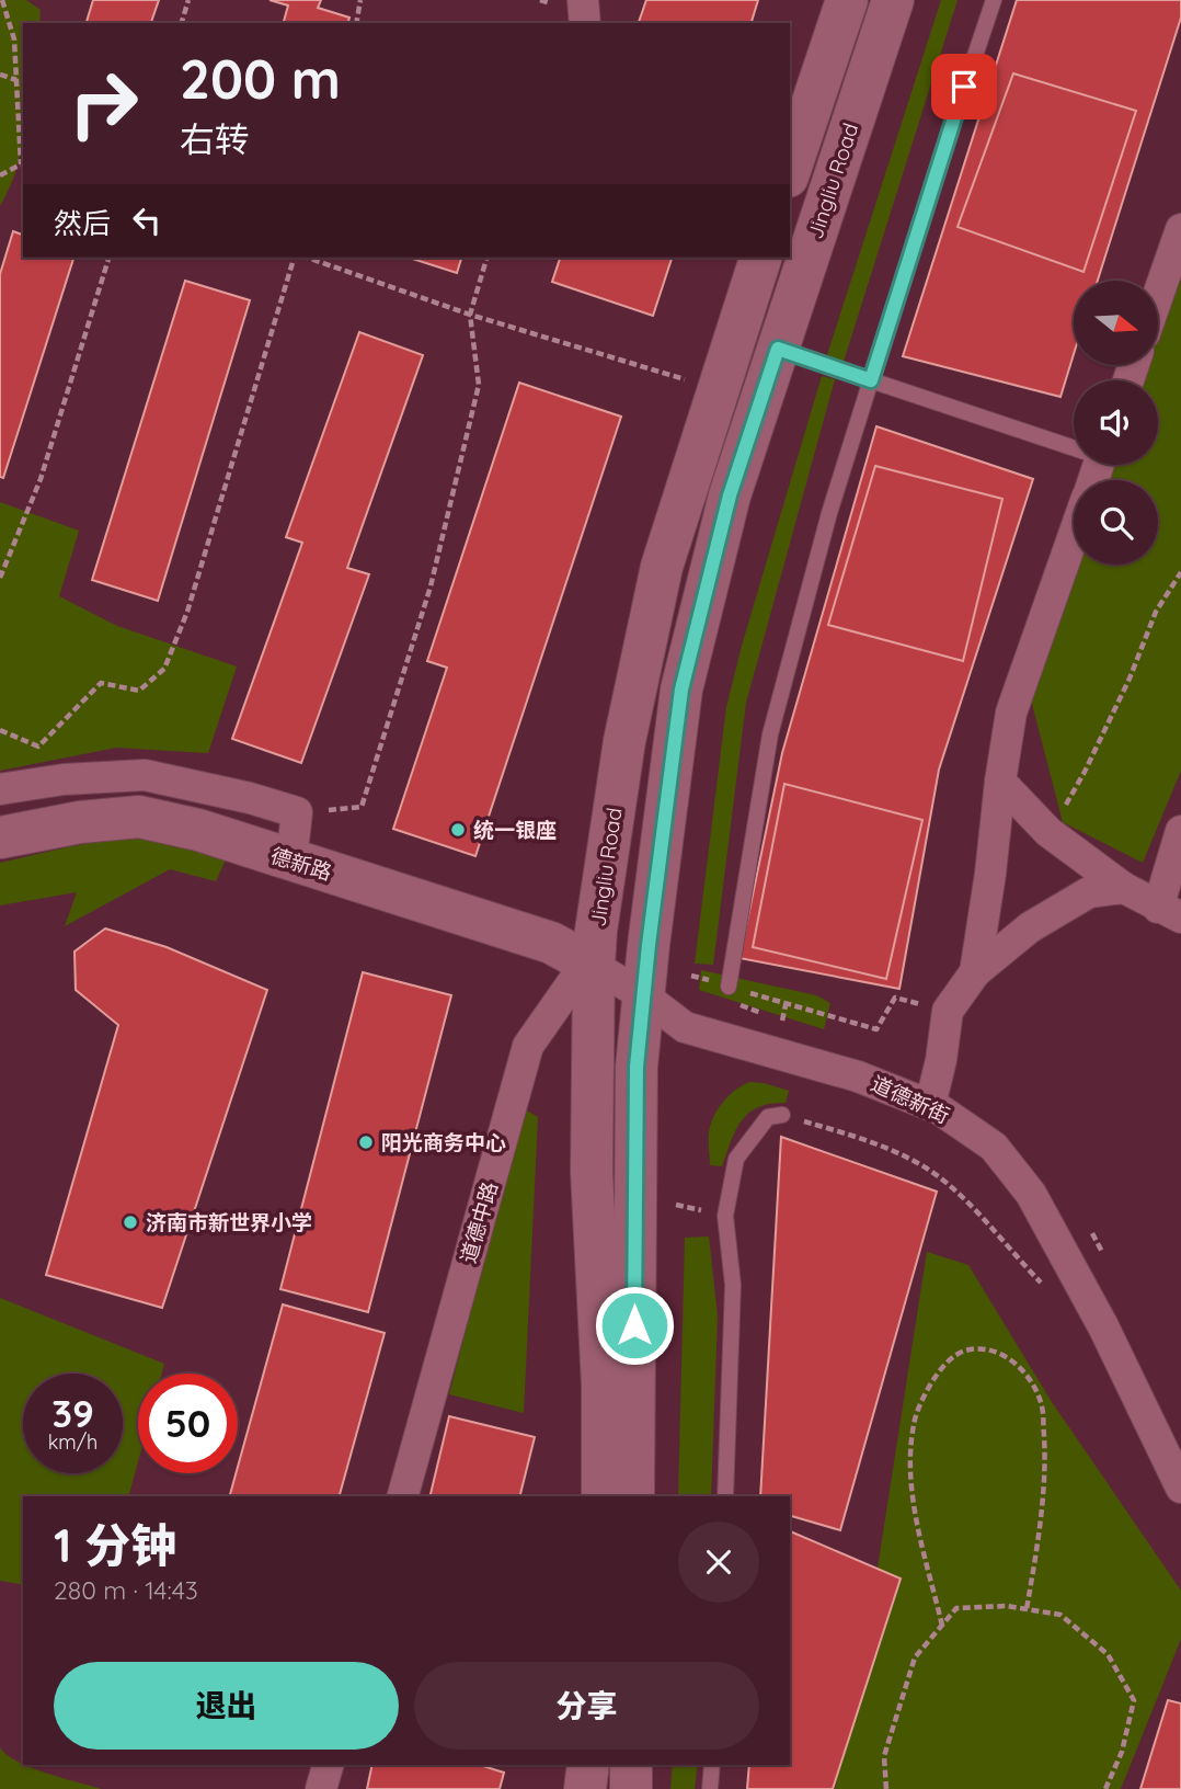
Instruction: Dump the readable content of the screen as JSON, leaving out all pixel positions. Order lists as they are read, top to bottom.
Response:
{
  "streets": {
    "main road": ["Jingliu Road", "德新路"],
    "street": ["道德新街", "道德中路"]
  },
  "crossings": [
    ["Jingliu Road", "德新路"],
    ["Jingliu Road", "道德新街"],
    ["Jingliu Road", "道德中路"],
    ["德新路", "道德新街"],
    ["德新路", "道德中路"],
    ["道德新街", "道德中路"]
  ],
  "places": ["统一银座", "阳光商务中心", "济南市新世界小学"],
  "north": "right",
  "page": {
    "turn": ["200 m", "右转"],
    "then": "然后",
    "speed": "39 km/h",
    "limit": "50",
    "heading": ["1 分钟", "280 m · 14:43"],
    "buttons": ["退出", "分享"]
  }
}
